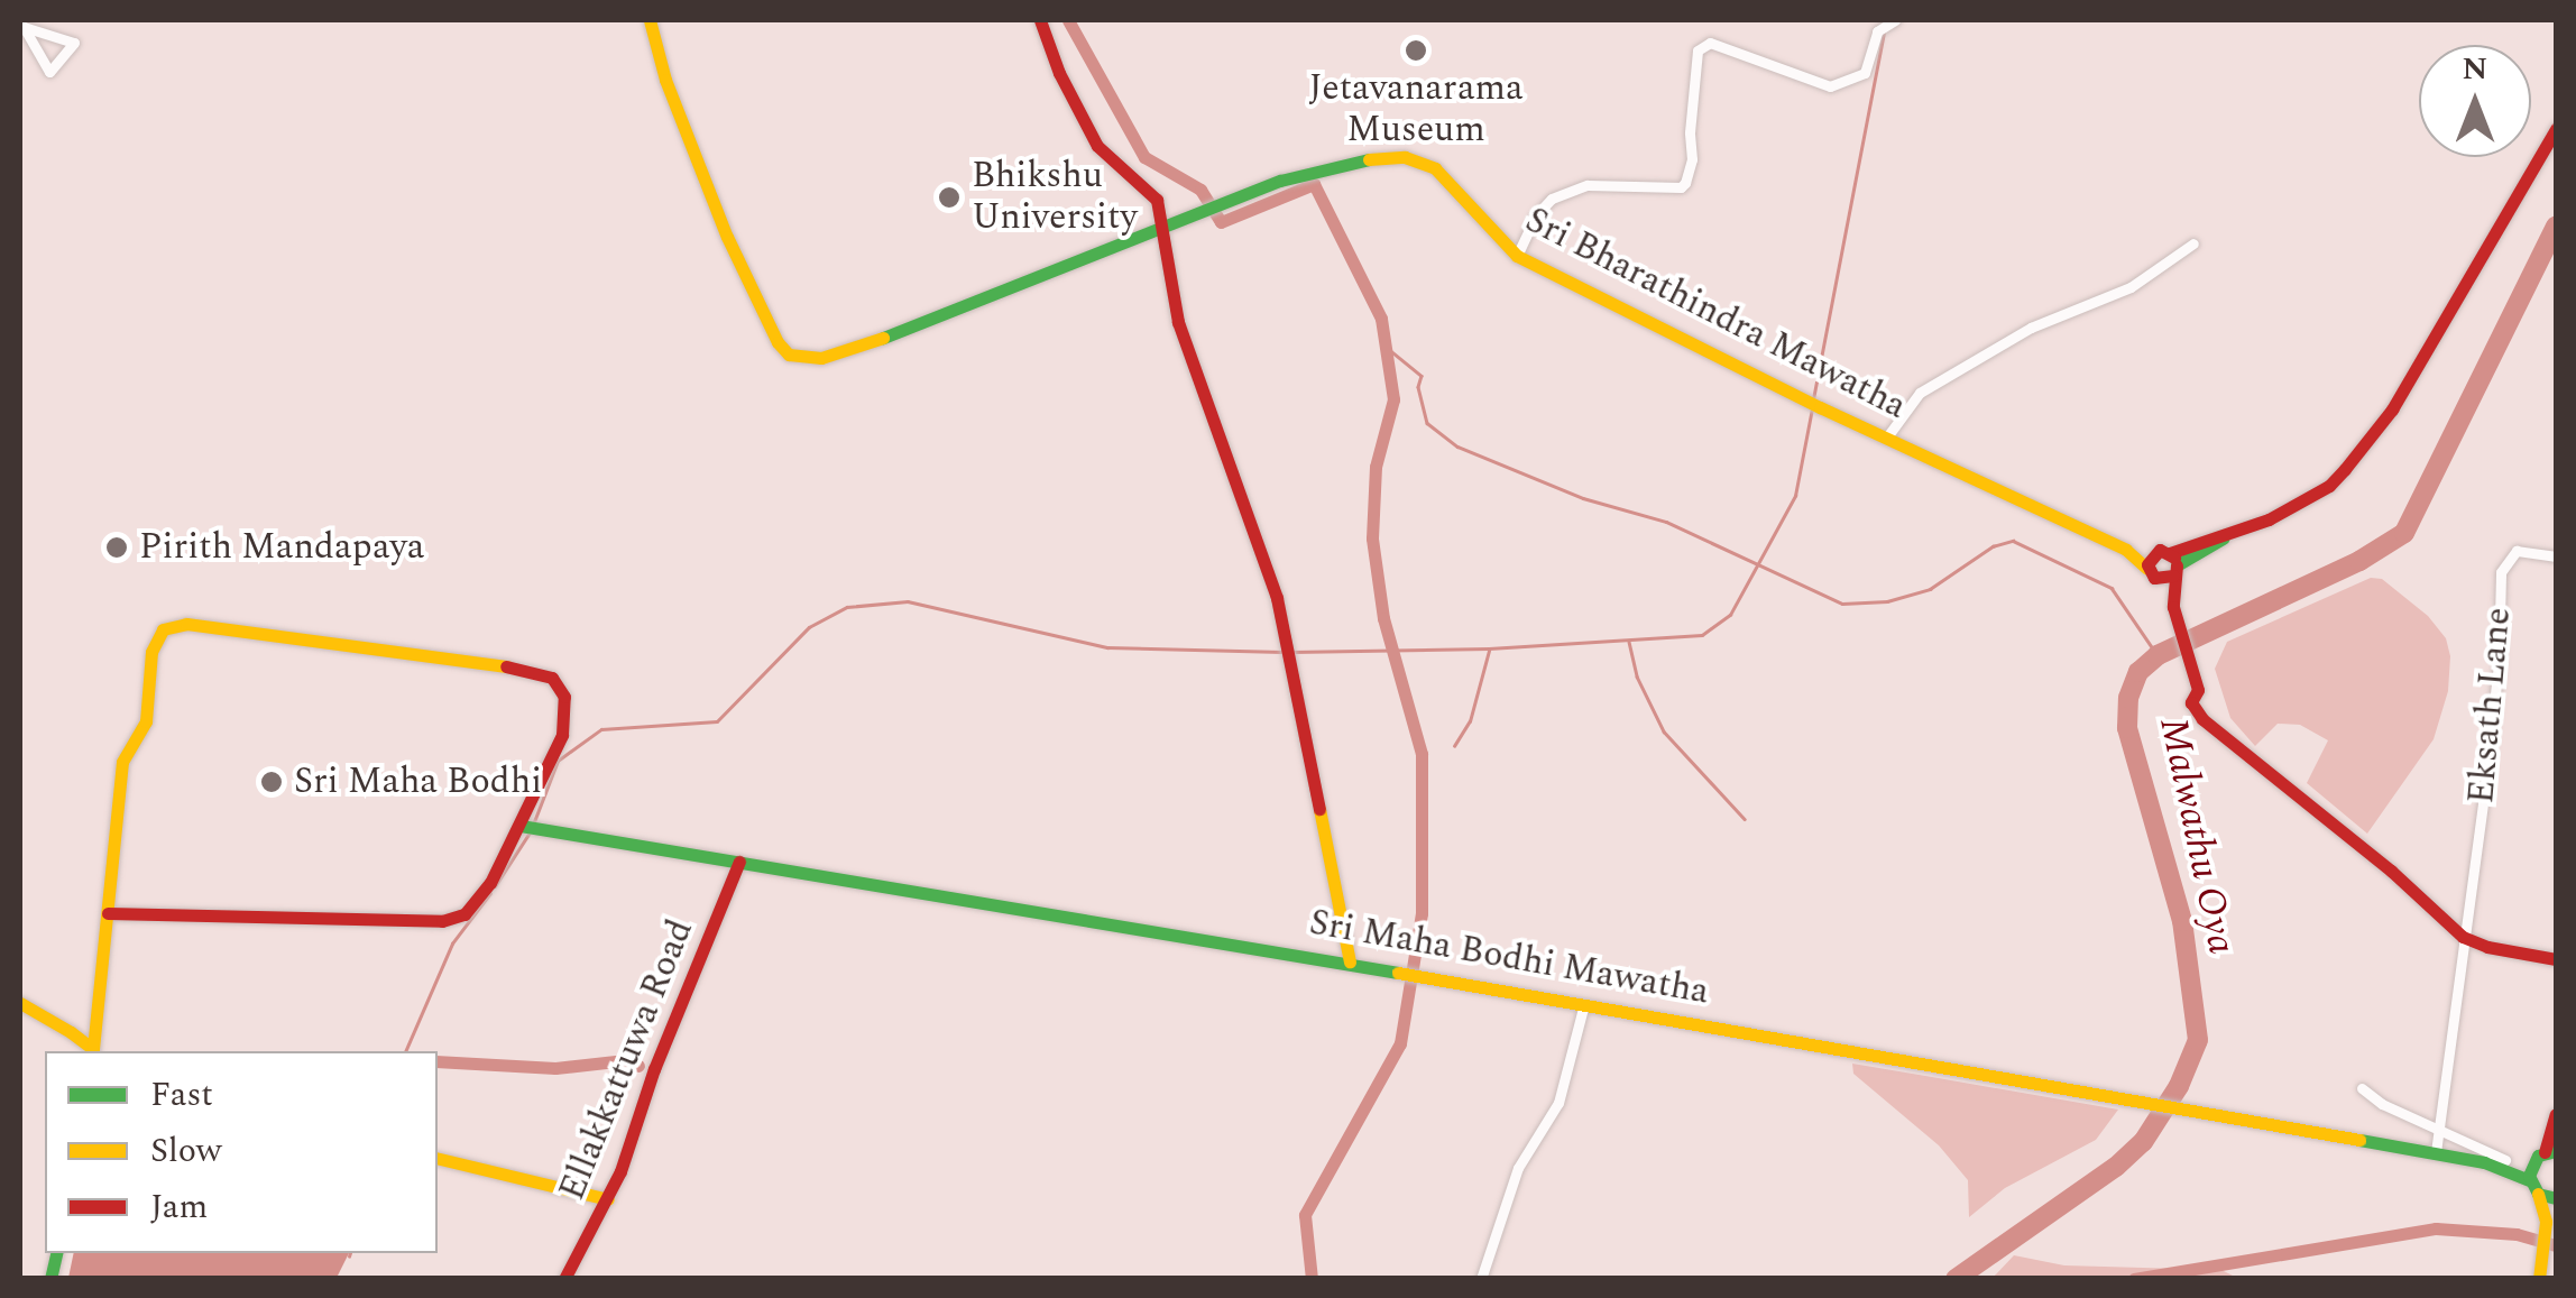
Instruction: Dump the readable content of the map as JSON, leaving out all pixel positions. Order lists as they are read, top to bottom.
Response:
{
  "streets": {
    "main road": ["Sri Bharathindra Mawatha", "Sri Maha Bodhi Mawatha", "Ellakkattuwa Road"],
    "street": ["Eksath Lane"]
  },
  "crossings": [
    ["Sri Maha Bodhi Mawatha", "Ellakkattuwa Road"]
  ],
  "water": ["Malwathu Oya"],
  "places": [
    "Jetavanarama Museum",
    "Bhikshu University",
    "Pirith Mandapaya",
    "Sri Maha Bodhi"
  ],
  "legend": ["Fast", "Slow", "Jam"],
  "north": "top"
}
